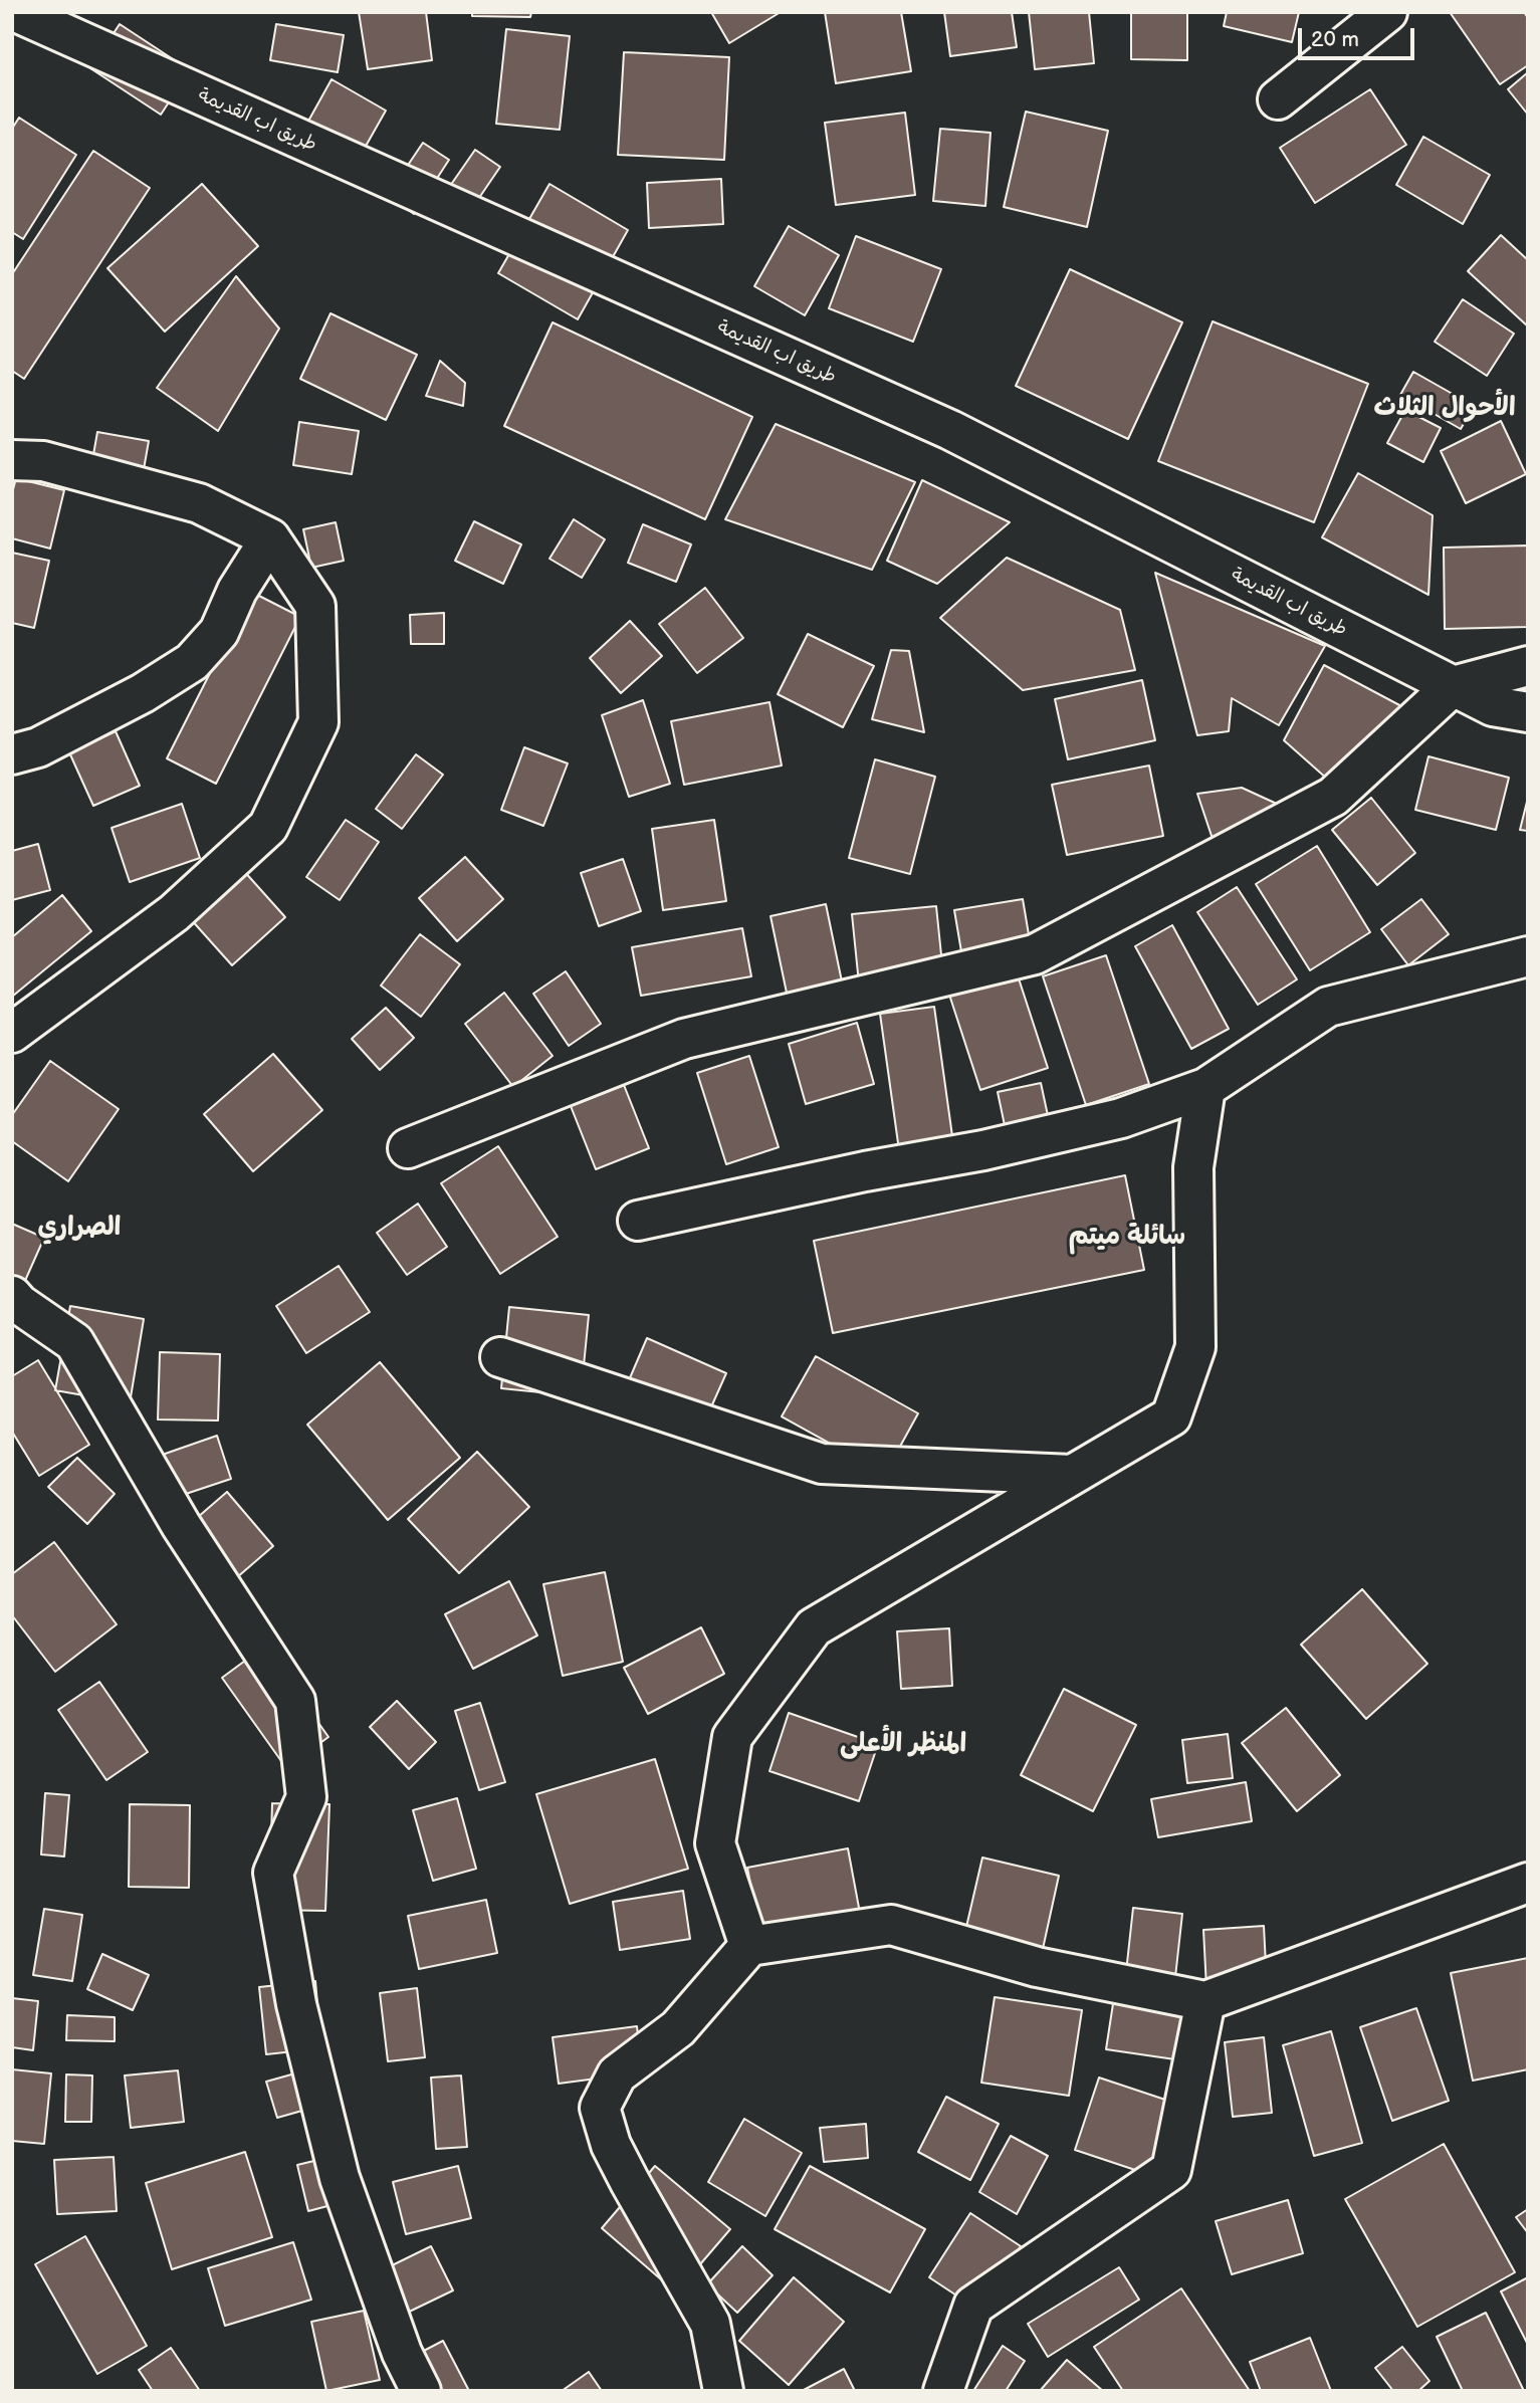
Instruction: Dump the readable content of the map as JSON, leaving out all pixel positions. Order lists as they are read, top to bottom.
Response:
{
  "streets": {
    "street": ["طريق اب القديمة"]
  },
  "districts": [
    "الأحوال الثلاث",
    "الصراري",
    "سائلة ميتم",
    "المنظر الأعلى"
  ],
  "scale_bar": "20 m"
}
